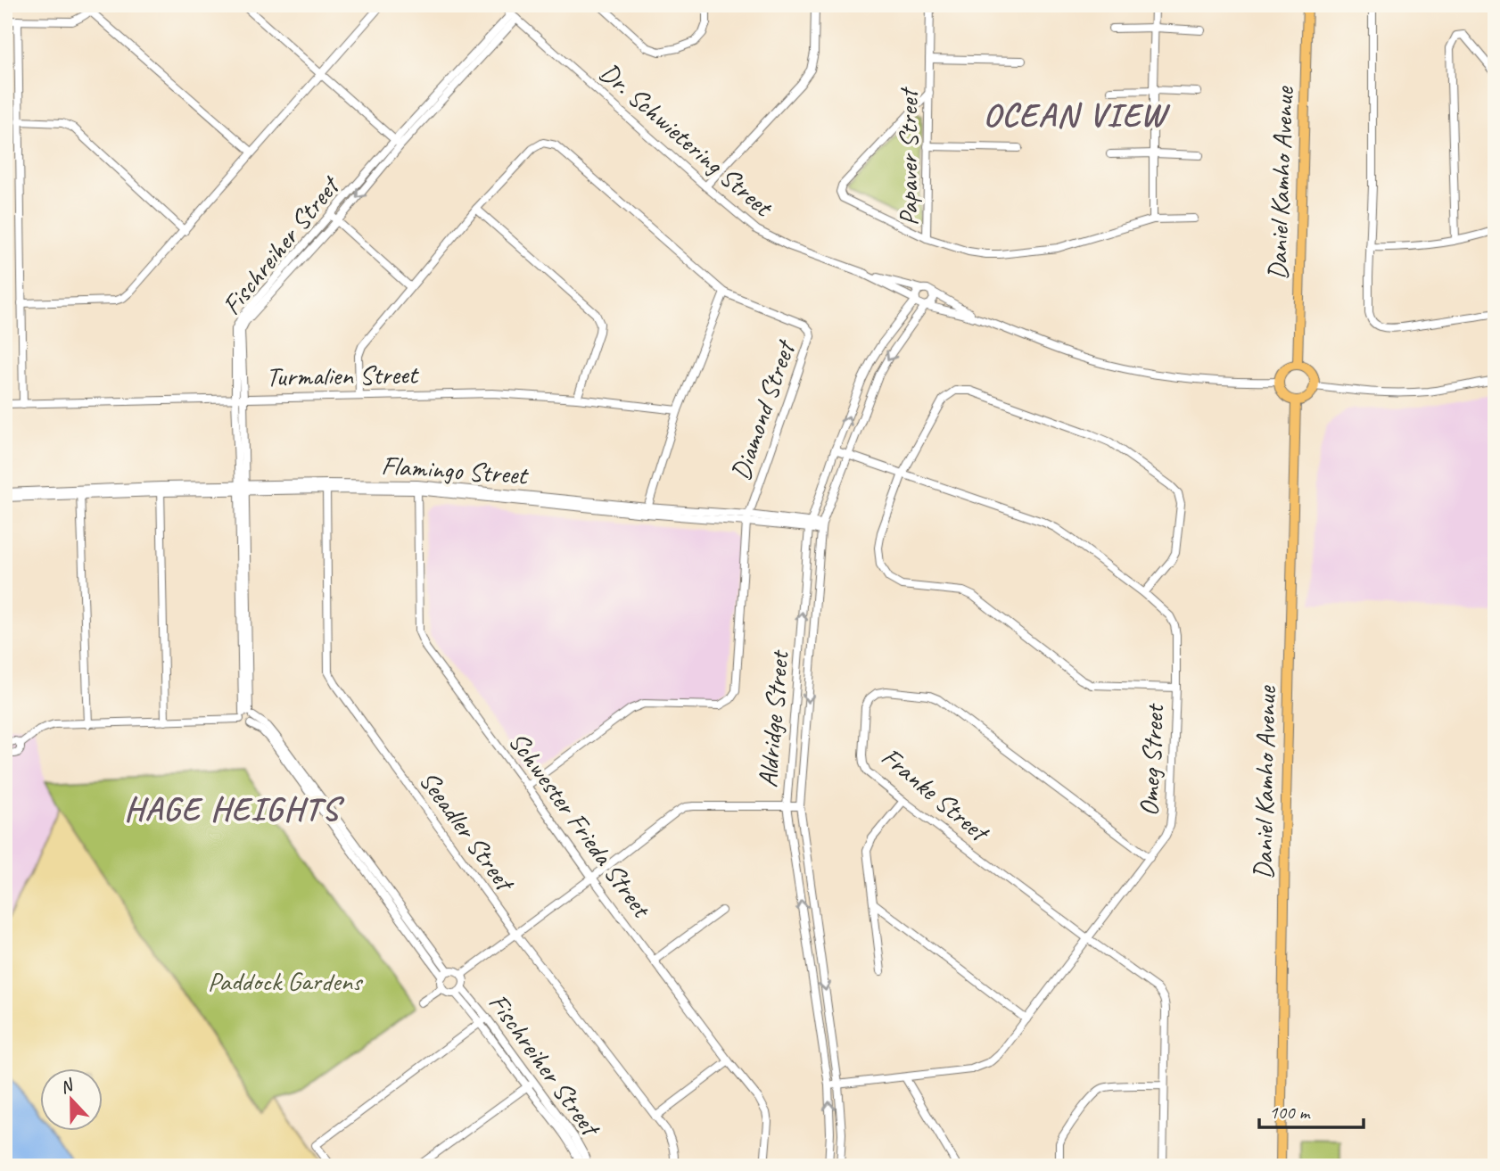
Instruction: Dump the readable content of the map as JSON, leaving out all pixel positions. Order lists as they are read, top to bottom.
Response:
{
  "streets": {
    "main road": ["Daniel Kamho Avenue"],
    "street": [
      "Dr. Schwietering Street",
      "Papaver Street",
      "Fischreiher Street",
      "Turmalien Street",
      "Diamond Street",
      "Flamingo Street",
      "Aldridge Street",
      "Omeg Street",
      "Franke Street",
      "Schwester Frieda Street",
      "Seeadler Street"
    ]
  },
  "crossings": [
    ["Dr. Schwietering Street", "Fischreiher Street"],
    ["Dr. Schwietering Street", "Aldridge Street"],
    ["Fischreiher Street", "Turmalien Street"],
    ["Fischreiher Street", "Flamingo Street"],
    ["Turmalien Street", "Diamond Street"],
    ["Diamond Street", "Flamingo Street"],
    ["Diamond Street", "Schwester Frieda Street"],
    ["Flamingo Street", "Aldridge Street"],
    ["Flamingo Street", "Schwester Frieda Street"],
    ["Flamingo Street", "Seeadler Street"],
    ["Aldridge Street", "Omeg Street"],
    ["Omeg Street", "Franke Street"]
  ],
  "districts": ["OCEAN VIEW", "HAGE HEIGHTS"],
  "parks": ["Paddock Gardens"],
  "scale_bar": "100 m",
  "north": "top"
}
